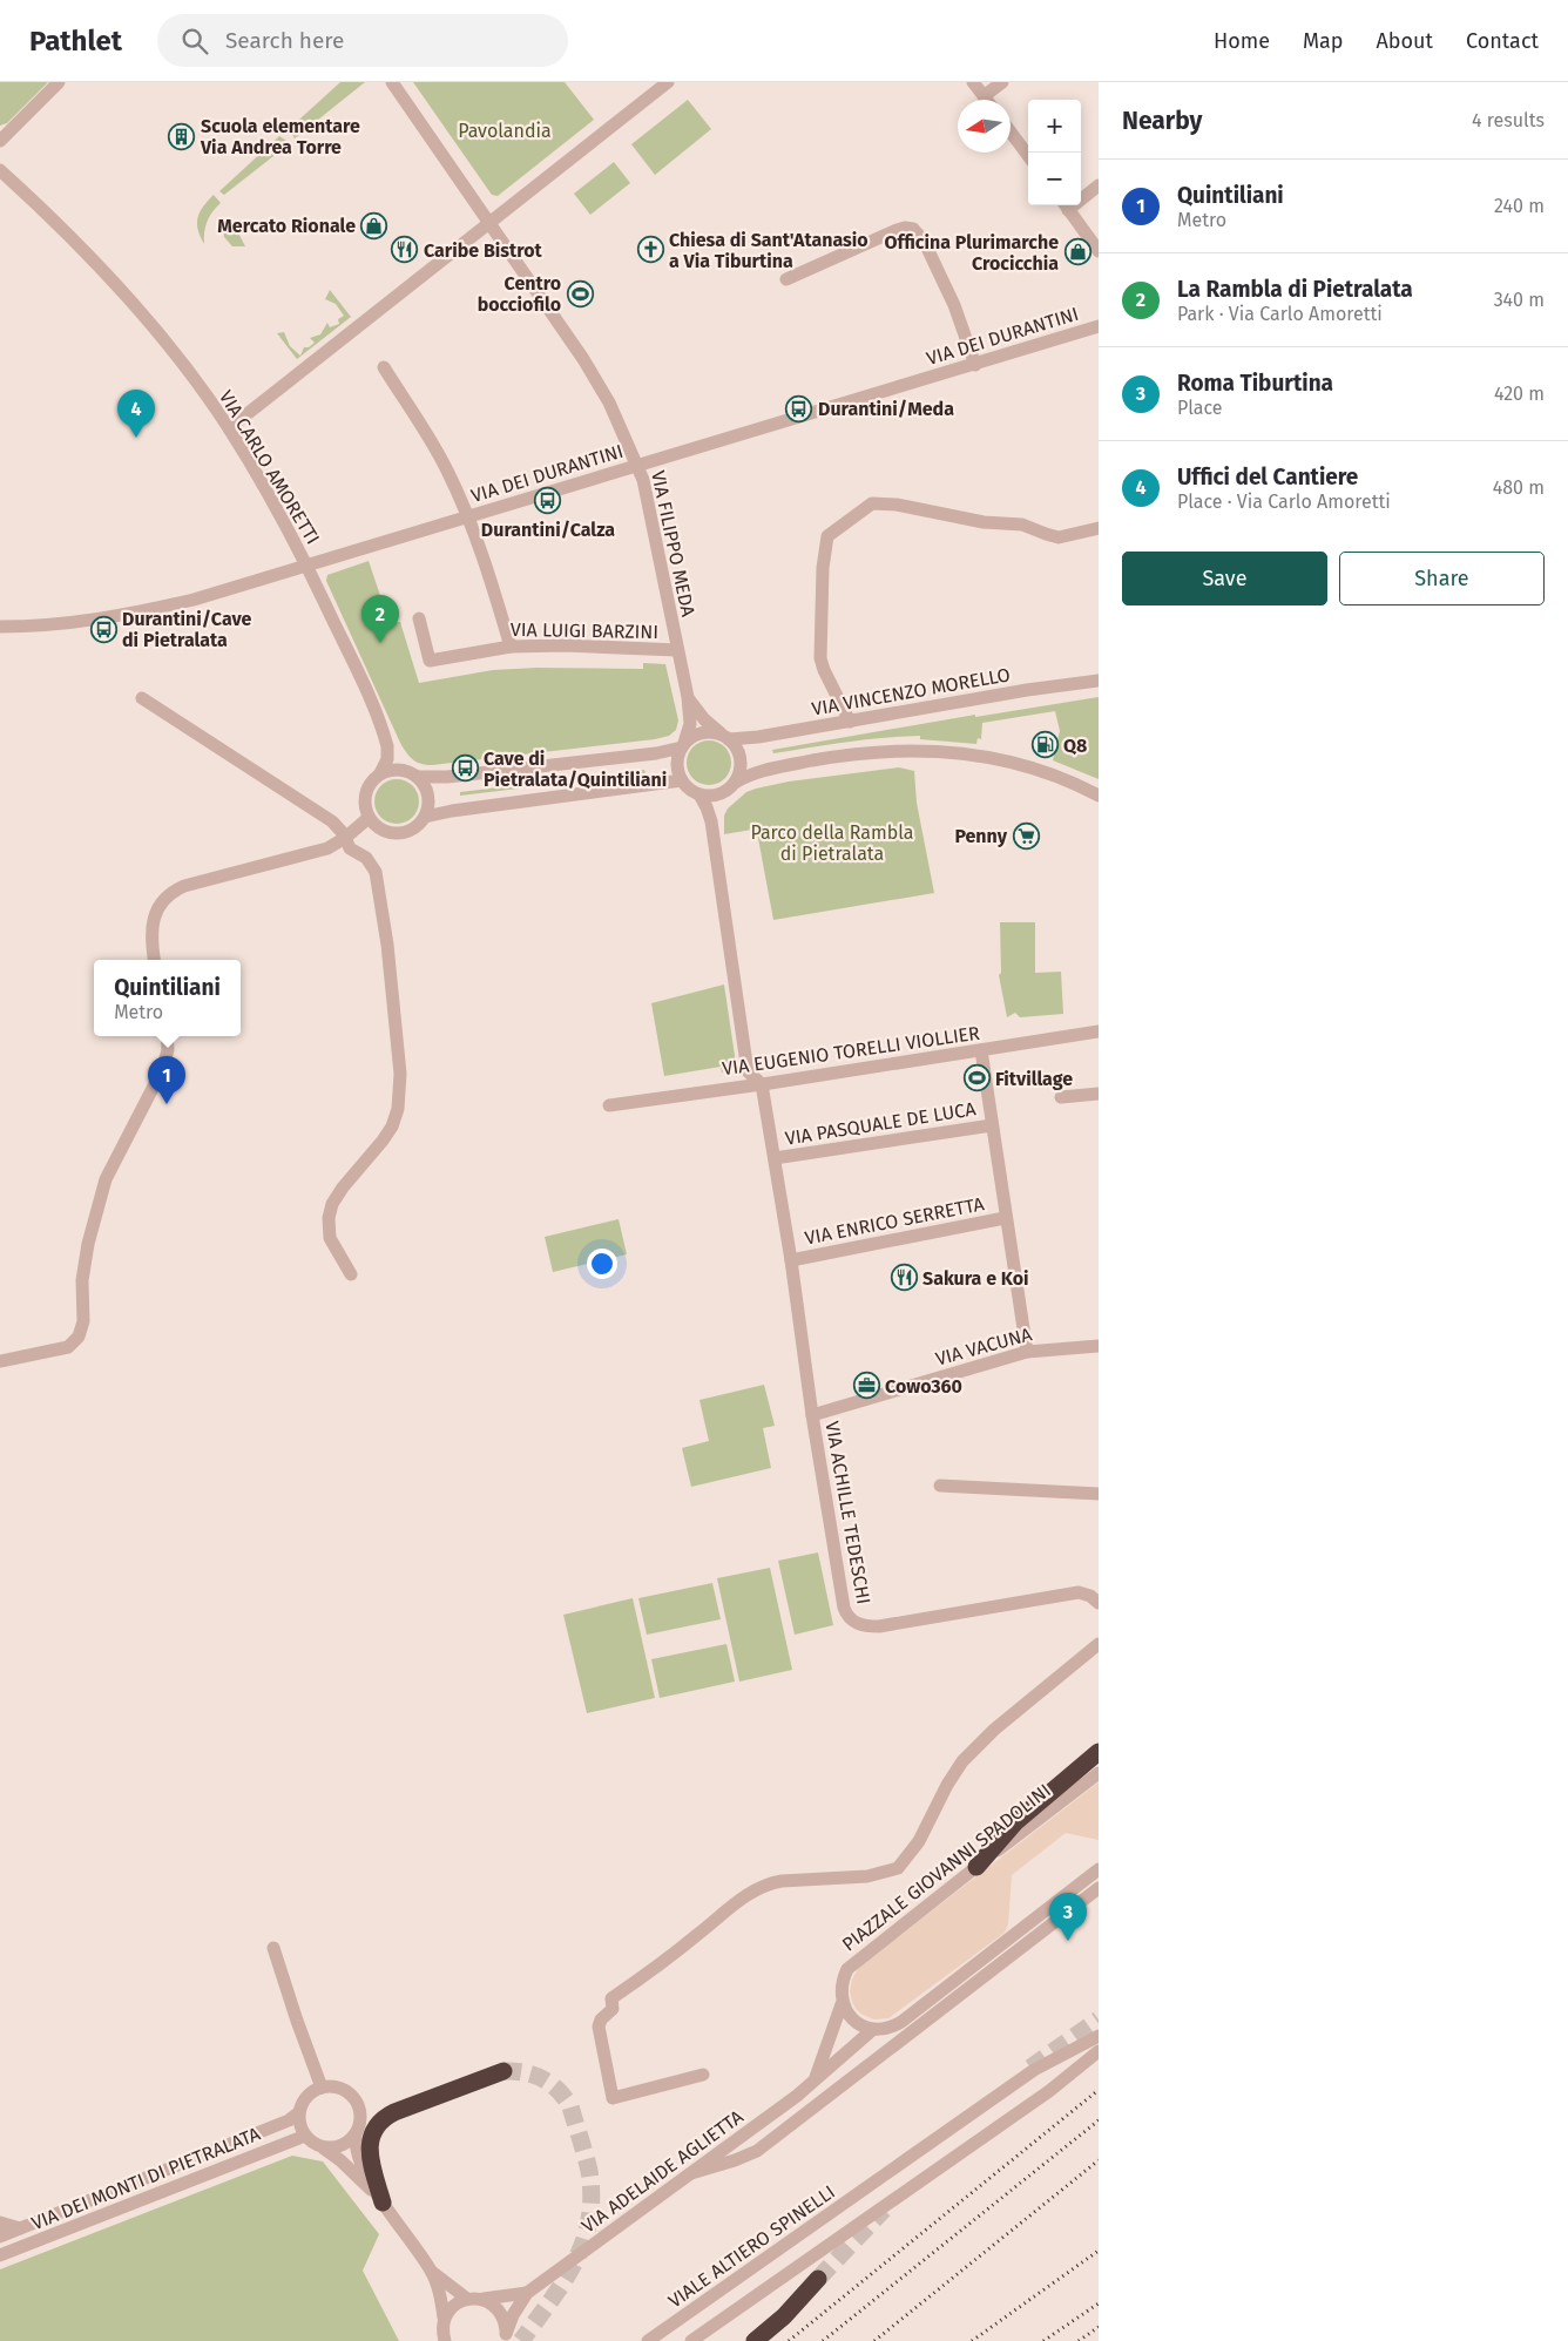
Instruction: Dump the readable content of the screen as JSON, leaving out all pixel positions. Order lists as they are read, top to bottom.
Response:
{
  "streets": {
    "street": [
      "VIA DEI DURANTINI",
      "VIA CARLO AMORETTI",
      "VIA FILIPPO MEDA",
      "VIA LUIGI BARZINI",
      "VIA VINCENZO MORELLO",
      "VIA EUGENIO TORELLI VIOLLIER",
      "VIA PASQUALE DE LUCA",
      "VIA ENRICO SERRETTA",
      "VIA VACUNA",
      "VIA ACHILLE TEDESCHI",
      "PIAZZALE GIOVANNI SPADOLINI",
      "VIA ADELAIDE AGLIETTA",
      "VIA DEI MONTI DI PIETRALATA",
      "VIALE ALTIERO SPINELLI"
    ]
  },
  "crossings": [
    ["VIA DEI DURANTINI", "VIA CARLO AMORETTI"],
    ["VIA DEI DURANTINI", "VIA FILIPPO MEDA"],
    ["VIA FILIPPO MEDA", "VIA LUIGI BARZINI"],
    ["VIA FILIPPO MEDA", "VIA VINCENZO MORELLO"],
    ["VIA EUGENIO TORELLI VIOLLIER", "VIA ACHILLE TEDESCHI"],
    ["VIA PASQUALE DE LUCA", "VIA ACHILLE TEDESCHI"],
    ["VIA ENRICO SERRETTA", "VIA ACHILLE TEDESCHI"],
    ["VIA VACUNA", "VIA ACHILLE TEDESCHI"],
    ["PIAZZALE GIOVANNI SPADOLINI", "VIA ADELAIDE AGLIETTA"]
  ],
  "parks": ["Pavolandia", "Parco della Rambla di Pietralata"],
  "places": {
    "building": ["Scuola elementare Via Andrea Torre"],
    "shop": ["Mercato Rionale", "Officina Plurimarche Crocicchia"],
    "restaurant": ["Caribe Bistrot", "Sakura e Koi"],
    "church": ["Chiesa di Sant'Atanasio a Via Tiburtina"],
    "sports": ["Centro bocciofilo", "Fitvillage"],
    "bus stop": [
      "Durantini/Meda",
      "Durantini/Calza",
      "Durantini/Cave di Pietralata",
      "Cave di Pietralata/Quintiliani"
    ],
    "fuel station": ["Q8"],
    "supermarket": ["Penny"],
    "office": ["Cowo360"]
  },
  "north": "left",
  "page": {
    "header": "Pathlet",
    "search": "Search here",
    "nav": [
      "Home",
      "Map",
      "About",
      "Contact"
    ],
    "heading": ["Nearby", "4 results"],
    "map_buttons": ["+", "−"],
    "list": [
      {
        "mark": "1",
        "name": "Quintiliani",
        "note": "Metro",
        "value": "240 m"
      },
      {
        "mark": "2",
        "name": "La Rambla di Pietralata",
        "note": "Park · Via Carlo Amoretti",
        "value": "340 m"
      },
      {
        "mark": "3",
        "name": "Roma Tiburtina",
        "note": "Place",
        "value": "420 m"
      },
      {
        "mark": "4",
        "name": "Uffici del Cantiere",
        "note": "Place · Via Carlo Amoretti",
        "value": "480 m"
      }
    ],
    "pins": [
      "4",
      "2",
      "1",
      "3"
    ],
    "buttons": ["Save", "Share"],
    "popup": ["Quintiliani", "Metro"]
  }
}
